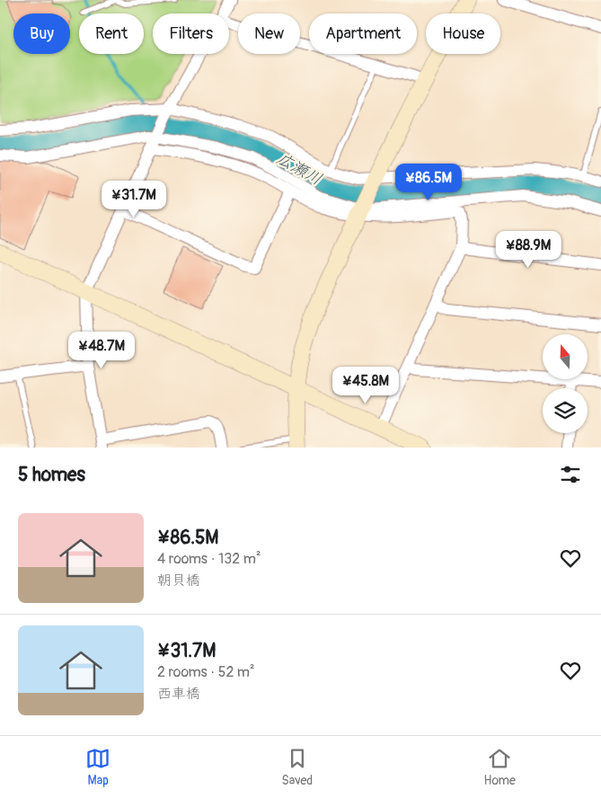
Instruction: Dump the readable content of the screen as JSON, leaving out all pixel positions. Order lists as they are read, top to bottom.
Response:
{
  "water": ["広瀬川"],
  "north": "top",
  "page": {
    "chip": [
      "Buy",
      "Rent",
      "Filters",
      "New",
      "Apartment",
      "House"
    ],
    "price": [
      "¥86.5M",
      "¥31.7M",
      "¥88.9M",
      "¥48.7M",
      "¥45.8M"
    ],
    "heading": "5 homes",
    "list": [
      {
        "name": "¥86.5M",
        "note": "4 rooms · 132 m² · 朝貝橋"
      },
      {
        "name": "¥31.7M",
        "note": "2 rooms · 52 m² · 西車橋"
      }
    ],
    "tabs": ["Map", "Saved", "Home"]
  }
}
